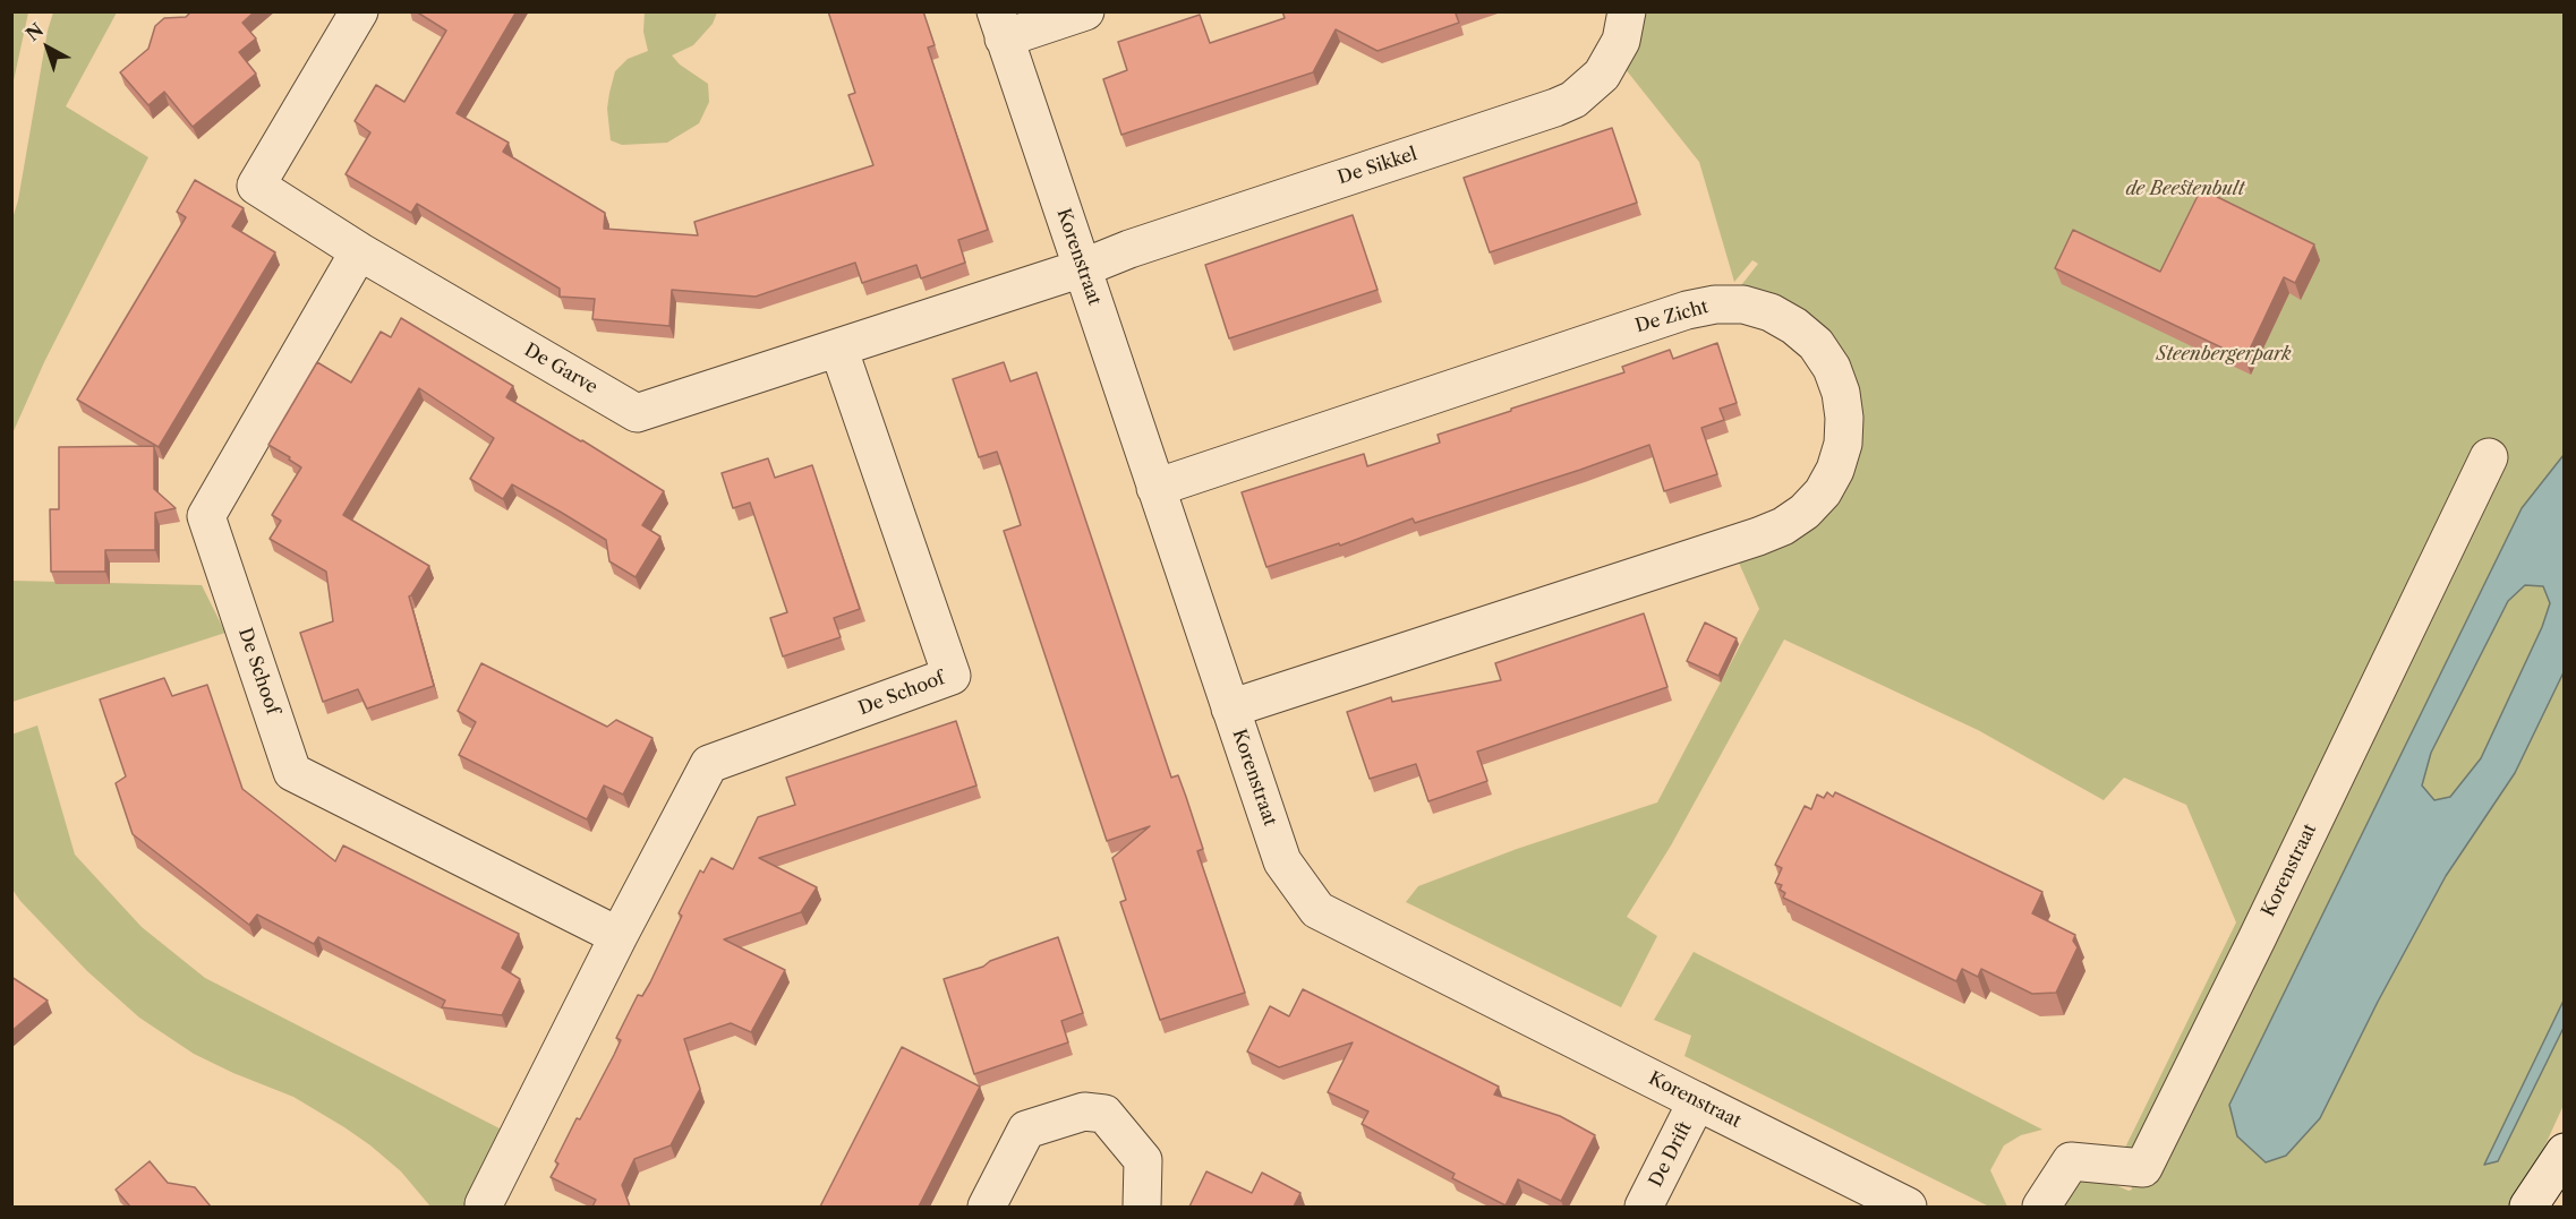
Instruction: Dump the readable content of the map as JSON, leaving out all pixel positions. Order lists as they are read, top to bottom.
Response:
{
  "streets": {
    "street": [
      "De Sikkel",
      "Korenstraat",
      "De Zicht",
      "De Garve",
      "De Schoof",
      "De Drift"
    ]
  },
  "crossings": [
    ["De Sikkel", "Korenstraat"],
    ["De Sikkel", "De Garve"],
    ["Korenstraat", "De Zicht"],
    ["Korenstraat", "De Garve"],
    ["Korenstraat", "De Drift"],
    ["De Garve", "De Schoof"]
  ],
  "parks": ["de Beestenbult", "Steenbergerpark"],
  "north": "top left"
}
